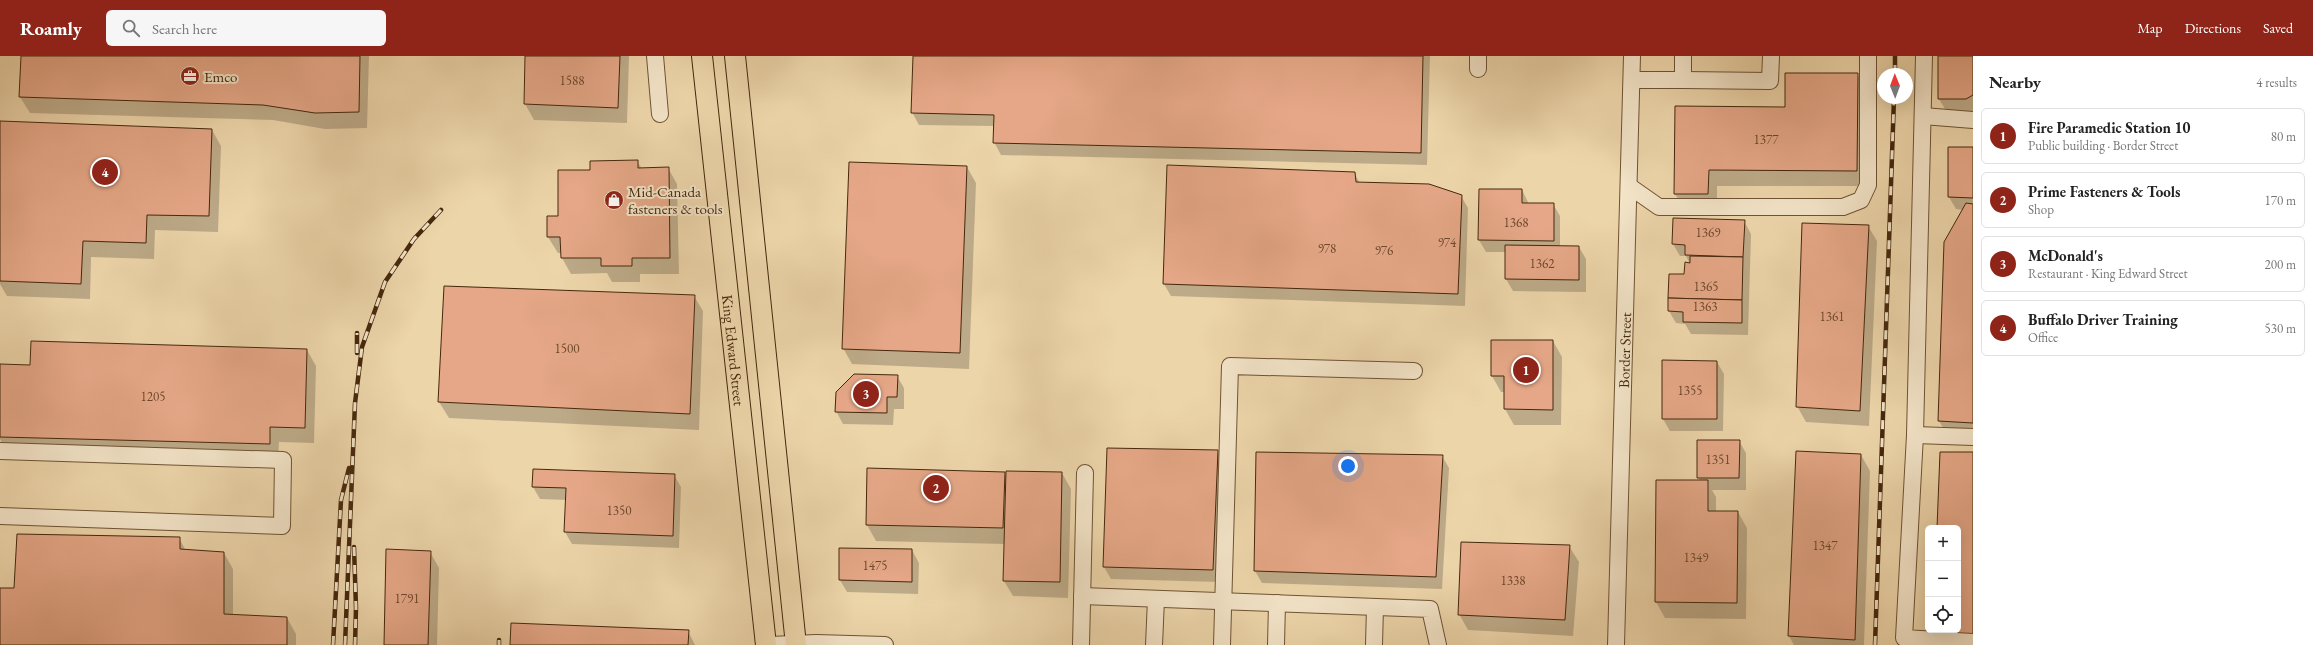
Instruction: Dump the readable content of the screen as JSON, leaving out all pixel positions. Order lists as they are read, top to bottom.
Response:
{
  "streets": {
    "main road": ["King Edward Street"],
    "street": ["Border Street"]
  },
  "places": {
    "office": ["Emco"],
    "shop": ["Mid-Canada fasteners & tools"]
  },
  "house_numbers": [
    "1588",
    "1377",
    "1368",
    "1369",
    "974",
    "978",
    "976",
    "1362",
    "1365",
    "1363",
    "1361",
    "1500",
    "1355",
    "1205",
    "1351",
    "1350",
    "1347",
    "1349",
    "1475",
    "1338",
    "1791"
  ],
  "north": "top",
  "page": {
    "header": "Roamly",
    "search": "Search here",
    "nav": ["Map", "Directions", "Saved"],
    "heading": ["Nearby", "4 results"],
    "list": [
      {
        "mark": "1",
        "name": "Fire Paramedic Station 10",
        "note": "Public building · Border Street",
        "value": "80 m"
      },
      {
        "mark": "2",
        "name": "Prime Fasteners & Tools",
        "note": "Shop",
        "value": "170 m"
      },
      {
        "mark": "3",
        "name": "McDonald's",
        "note": "Restaurant · King Edward Street",
        "value": "200 m"
      },
      {
        "mark": "4",
        "name": "Buffalo Driver Training",
        "note": "Office",
        "value": "530 m"
      }
    ],
    "pins": [
      "4",
      "1",
      "3",
      "2"
    ],
    "map_buttons": ["+", "−"]
  }
}
